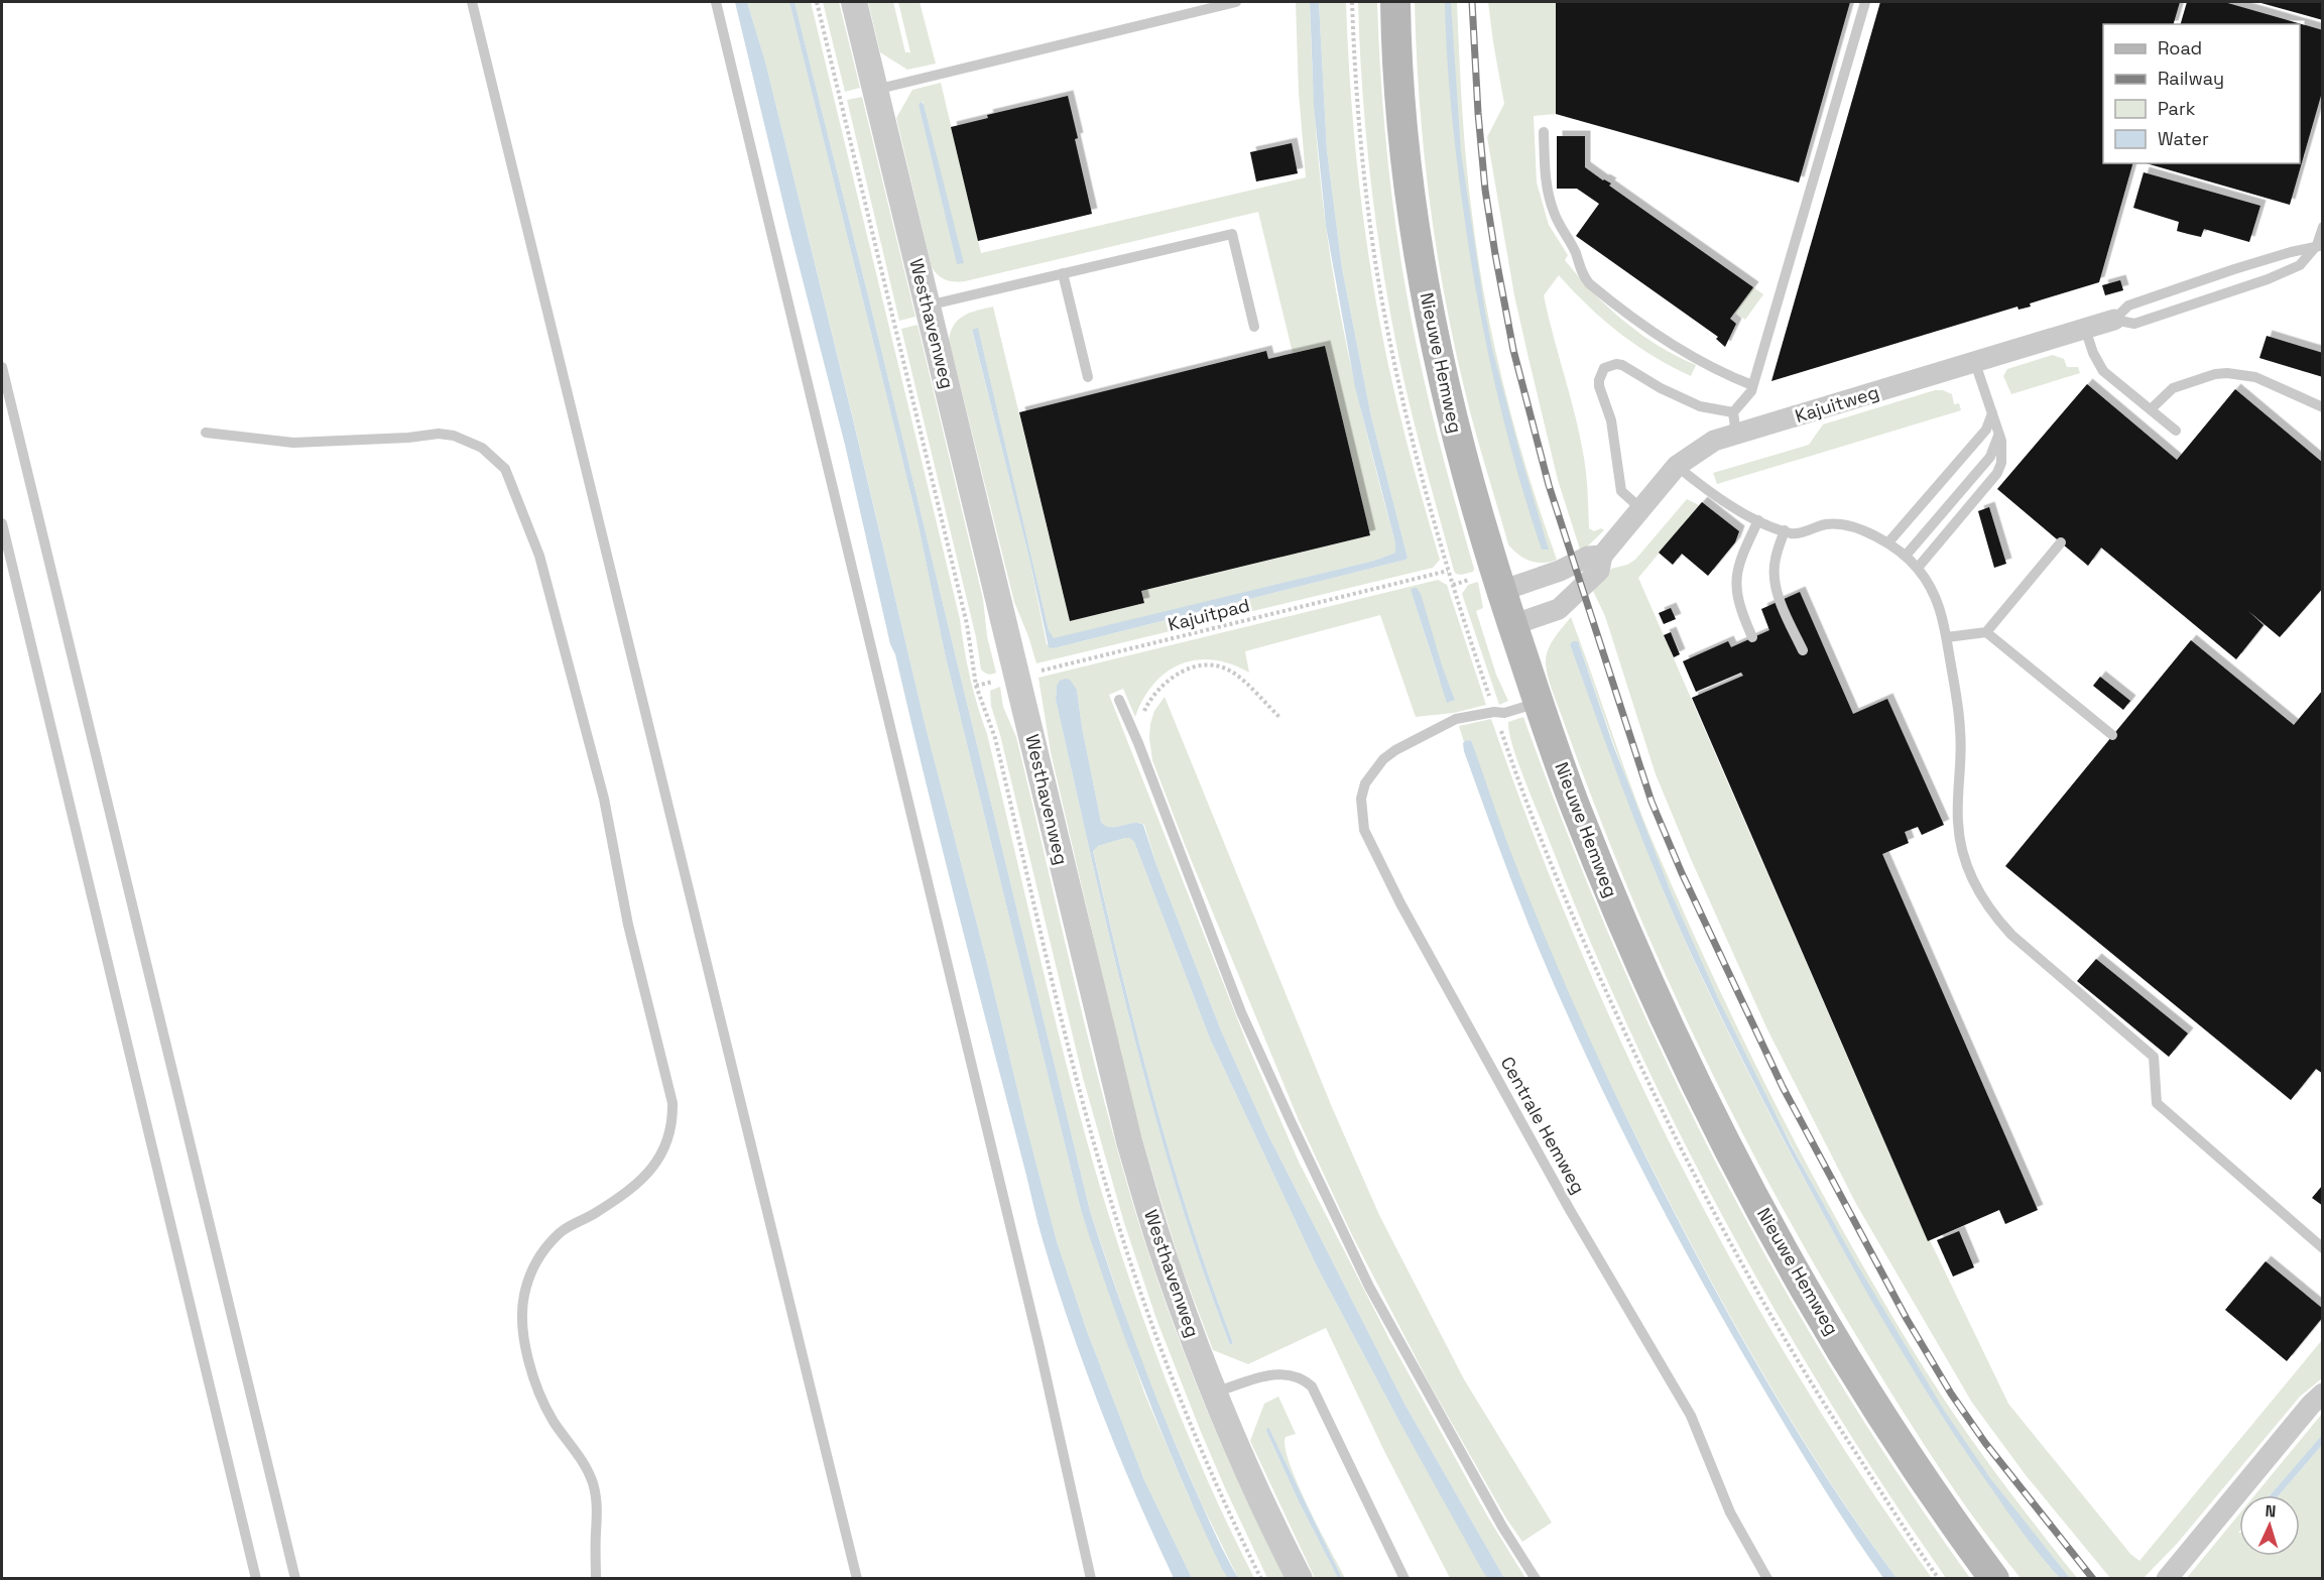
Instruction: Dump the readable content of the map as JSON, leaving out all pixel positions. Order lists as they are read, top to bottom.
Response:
{
  "streets": {
    "main road": ["Nieuwe Hemweg"],
    "street": ["Westhavenweg", "Kajuitweg"],
    "lane": ["Centrale Hemweg"],
    "path": ["Kajuitpad"]
  },
  "crossings": [
    ["Westhavenweg", "Kajuitpad"],
    ["Nieuwe Hemweg", "Kajuitweg"],
    ["Nieuwe Hemweg", "Centrale Hemweg"]
  ],
  "legend": [
    "Road",
    "Railway",
    "Park",
    "Water"
  ],
  "north": "top"
}
